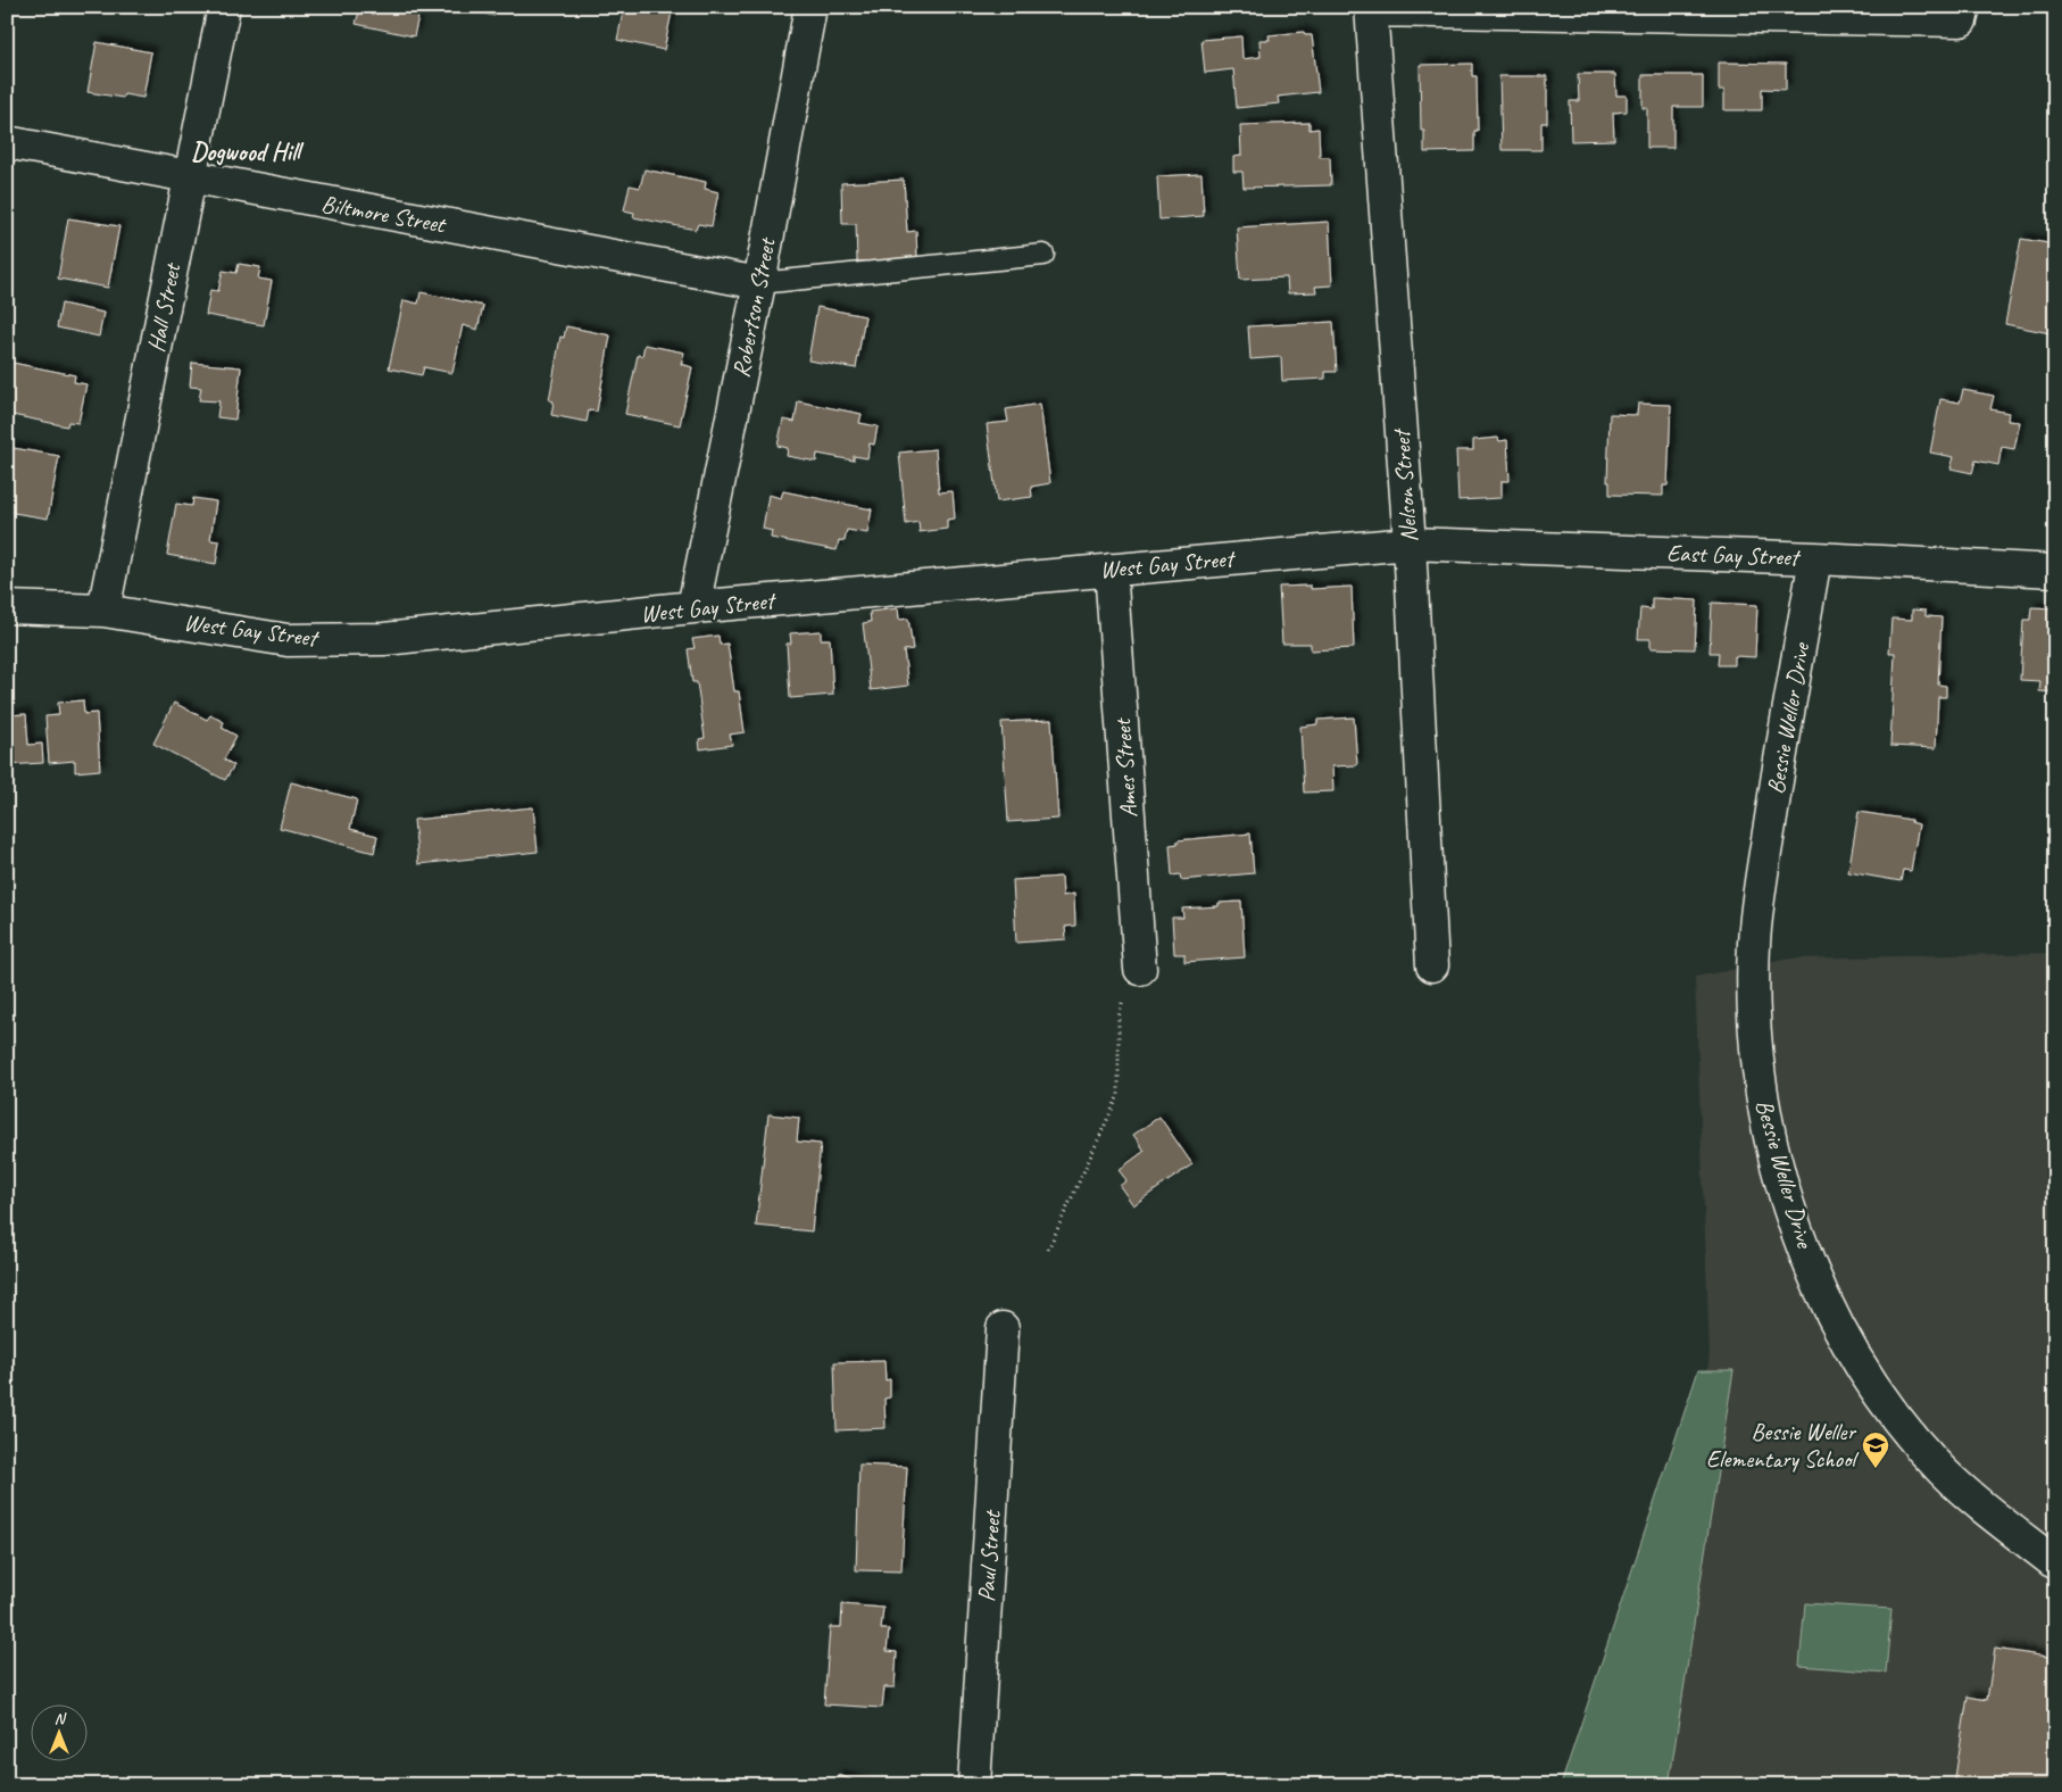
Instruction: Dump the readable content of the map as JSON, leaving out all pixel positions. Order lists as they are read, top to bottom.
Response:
{
  "streets": {
    "street": [
      "Biltmore Street",
      "Hall Street",
      "Robertson Street",
      "Nelson Street",
      "East Gay Street",
      "West Gay Street",
      "Bessie Weller Drive",
      "Ames Street",
      "Paul Street"
    ]
  },
  "crossings": [
    ["Biltmore Street", "Hall Street"],
    ["Biltmore Street", "Robertson Street"],
    ["Hall Street", "West Gay Street"],
    ["Robertson Street", "West Gay Street"],
    ["Nelson Street", "East Gay Street"],
    ["Nelson Street", "West Gay Street"],
    ["East Gay Street", "West Gay Street"],
    ["East Gay Street", "Bessie Weller Drive"],
    ["West Gay Street", "Ames Street"]
  ],
  "districts": ["Dogwood Hill"],
  "places": {
    "school or university": ["Bessie Weller Elementary School"]
  },
  "north": "top"
}
